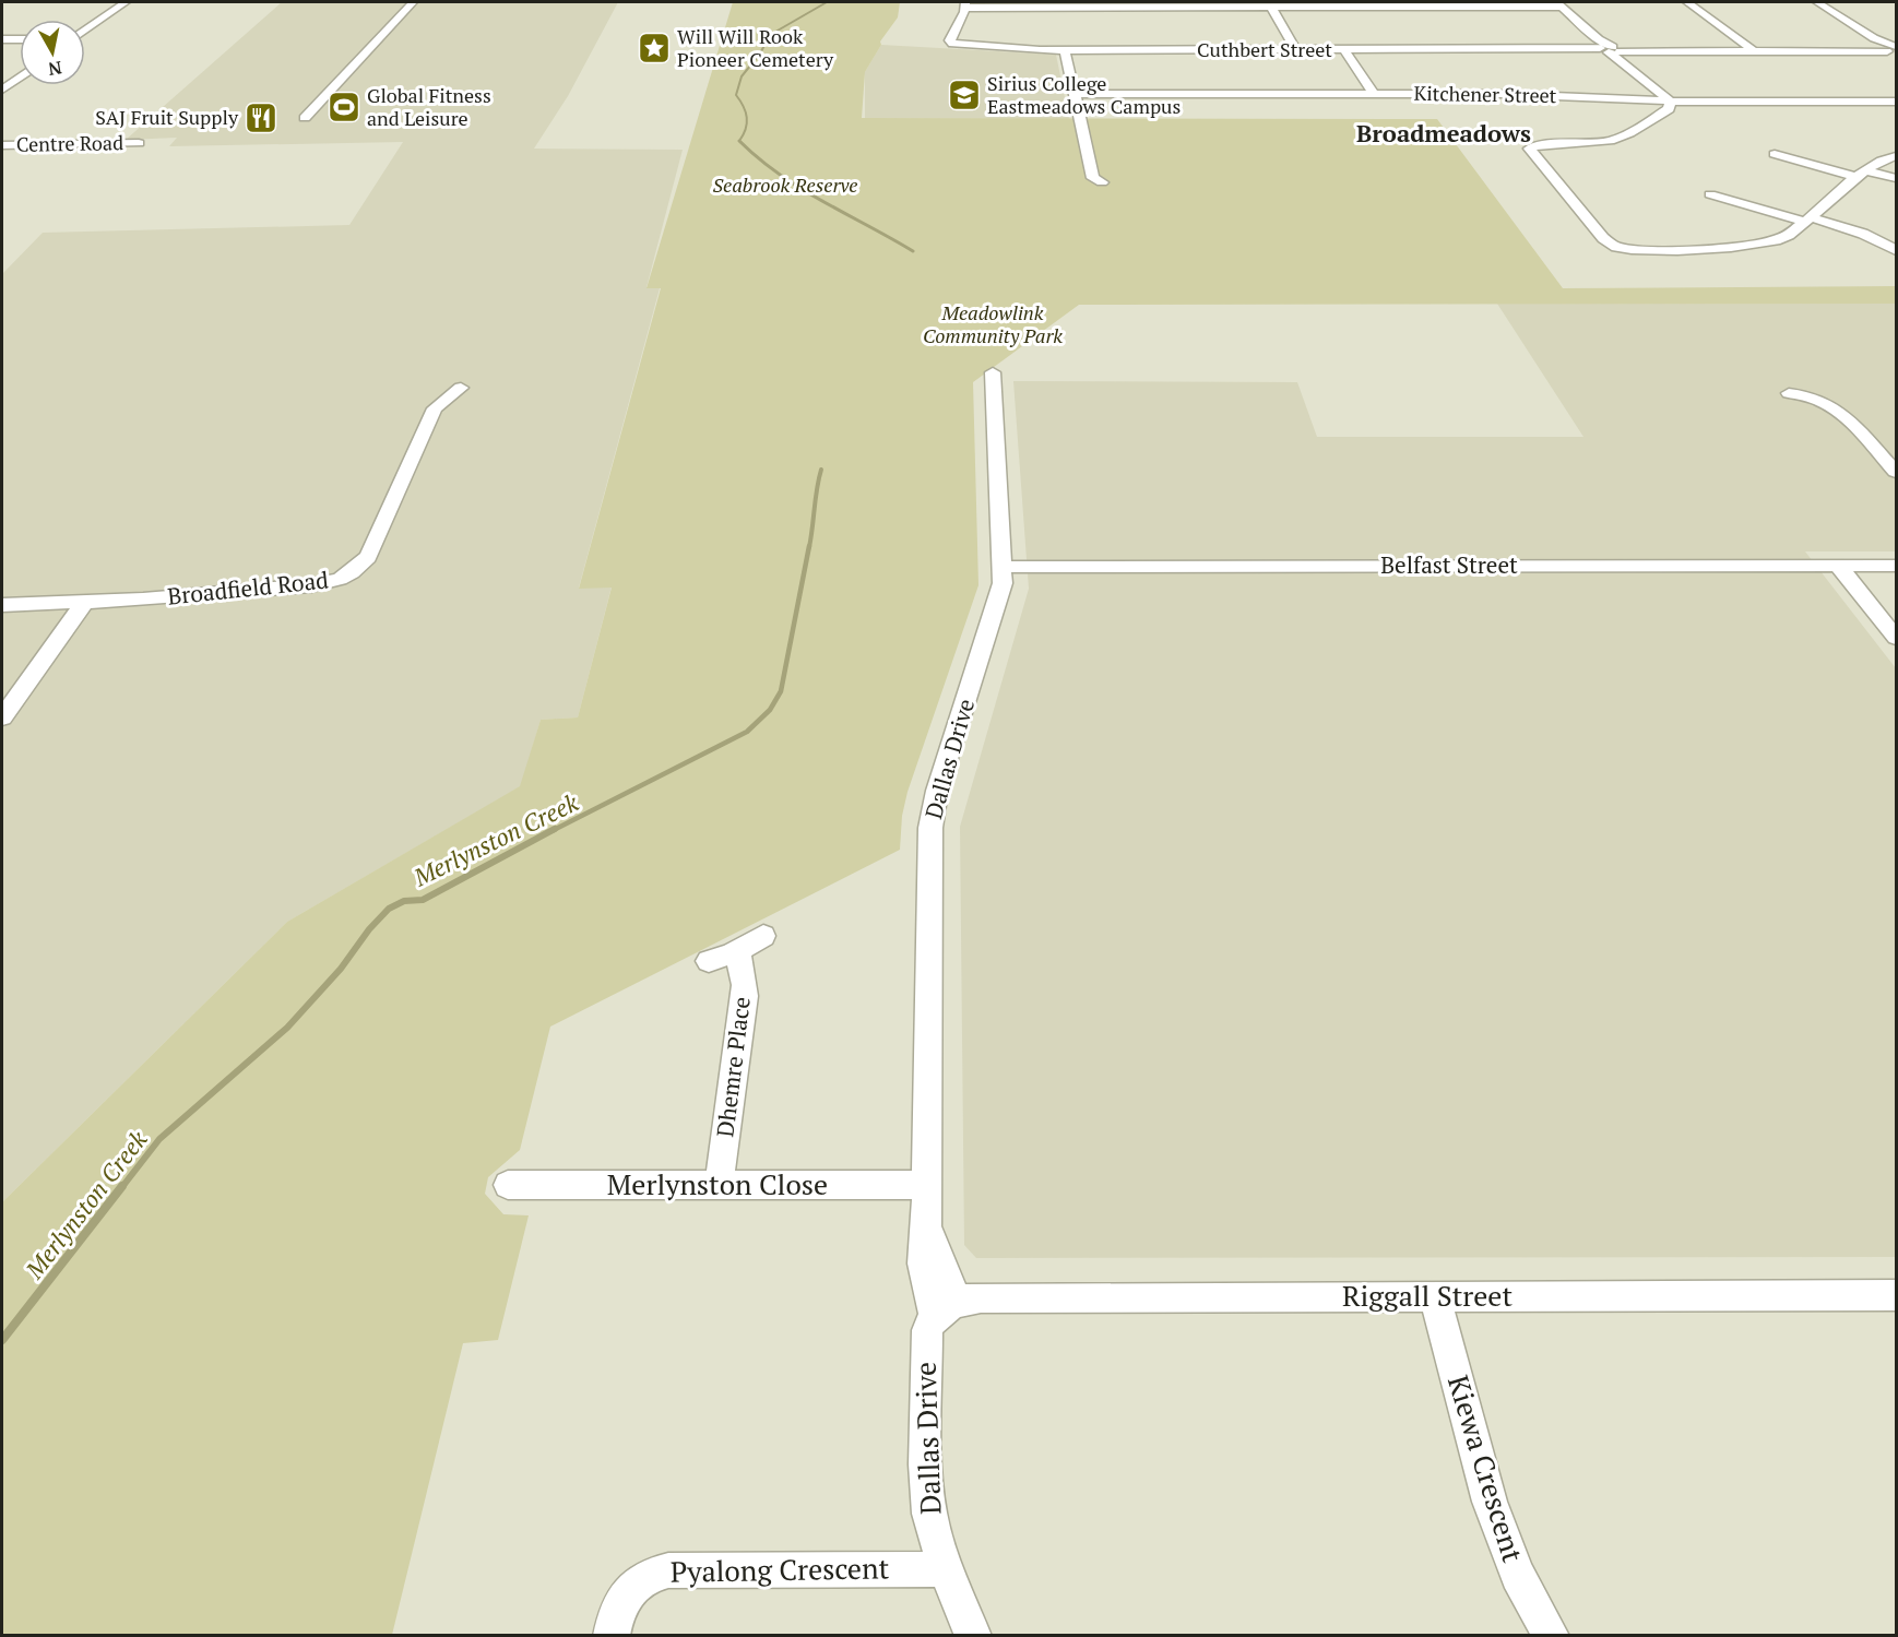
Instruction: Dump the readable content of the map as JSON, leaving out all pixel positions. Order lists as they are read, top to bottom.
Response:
{
  "streets": {
    "street": [
      "Cuthbert Street",
      "Kitchener Street",
      "Centre Road",
      "Belfast Street",
      "Broadfield Road",
      "Dallas Drive",
      "Dhemre Place",
      "Merlynston Close",
      "Riggall Street",
      "Kiewa Crescent",
      "Pyalong Crescent"
    ]
  },
  "crossings": [
    ["Belfast Street", "Dallas Drive"],
    ["Dallas Drive", "Merlynston Close"],
    ["Dallas Drive", "Riggall Street"],
    ["Dallas Drive", "Pyalong Crescent"],
    ["Dhemre Place", "Merlynston Close"],
    ["Riggall Street", "Kiewa Crescent"]
  ],
  "districts": ["Broadmeadows"],
  "water": ["Merlynston Creek"],
  "parks": ["Seabrook Reserve", "Meadowlink Community Park"],
  "places": {
    "place": ["Will Will Rook Pioneer Cemetery"],
    "school or university": ["Sirius College Eastmeadows Campus"],
    "sports": ["Global Fitness and Leisure"],
    "restaurant": ["SAJ Fruit Supply"]
  },
  "north": "bottom"
}
